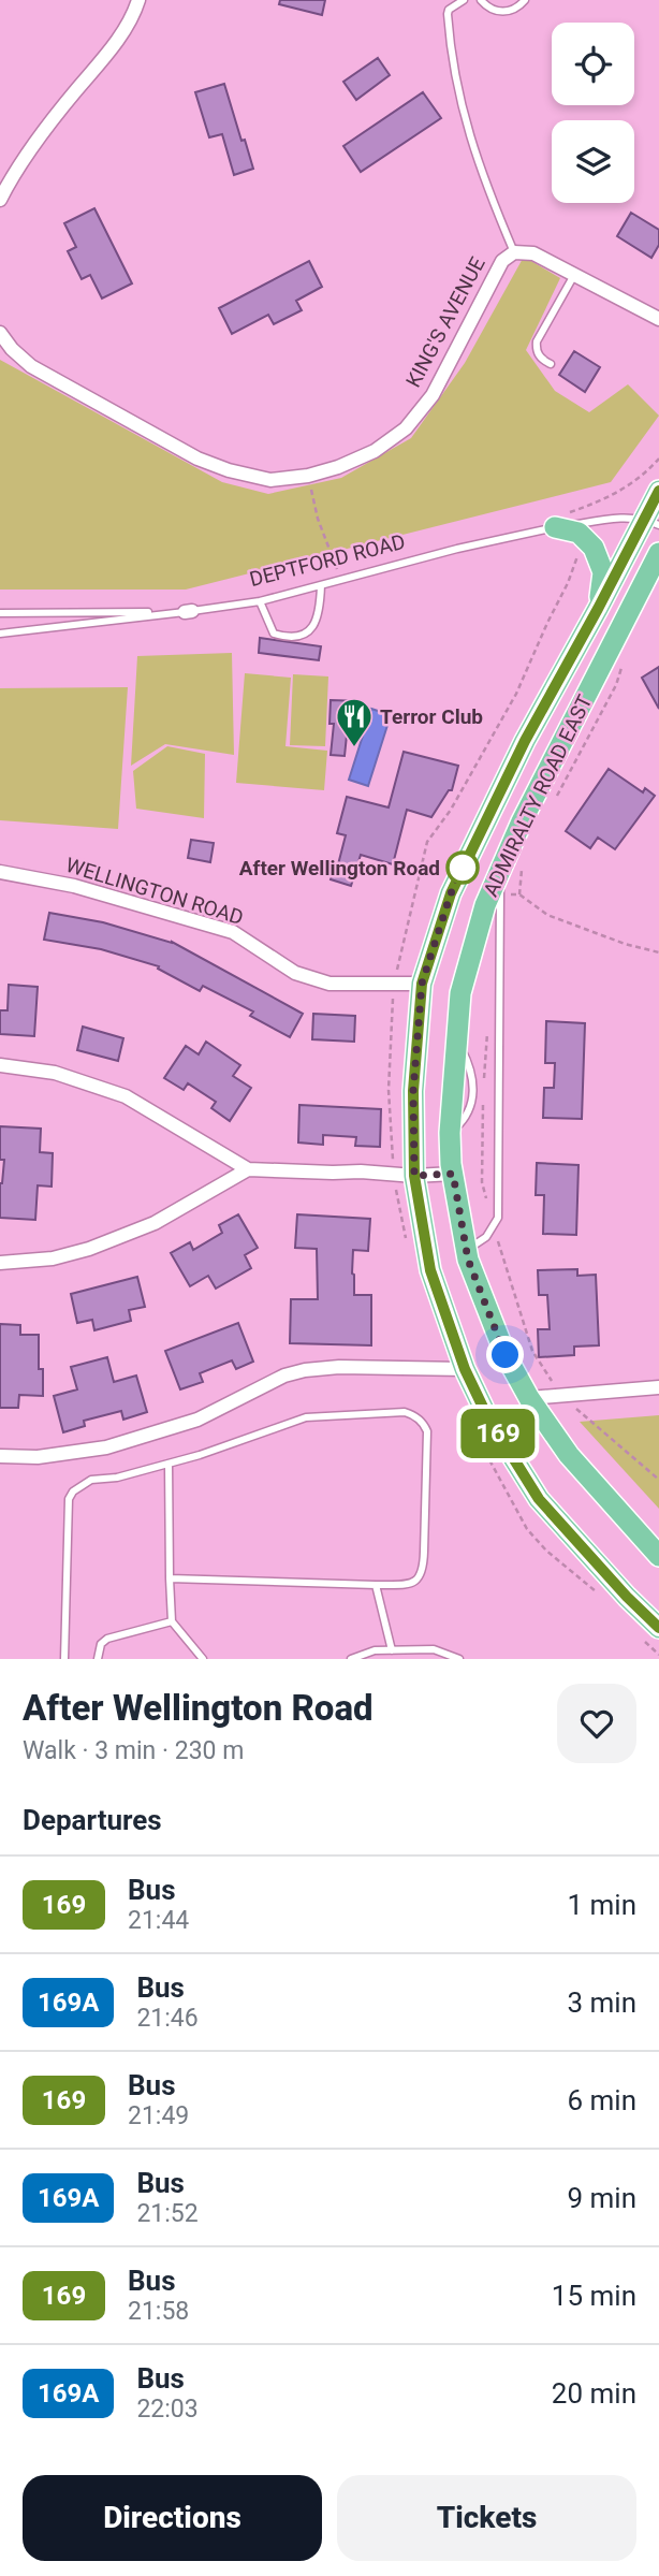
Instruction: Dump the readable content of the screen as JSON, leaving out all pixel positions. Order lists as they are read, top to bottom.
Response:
{
  "streets": {
    "main road": ["ADMIRALTY ROAD EAST"],
    "street": ["KING'S AVENUE", "WELLINGTON ROAD"],
    "lane": ["DEPTFORD ROAD"]
  },
  "crossings": [
    ["DEPTFORD ROAD", "ADMIRALTY ROAD EAST"],
    ["ADMIRALTY ROAD EAST", "WELLINGTON ROAD"]
  ],
  "places": {
    "restaurant": ["Terror Club"],
    "other": ["After Wellington Road"]
  },
  "lines": ["bus line 169"],
  "page": {
    "on_map": "169",
    "heading": [
      ["After Wellington Road", "Walk · 3 min · 230 m"],
      "Departures"
    ],
    "list": [
      {
        "mark": "169",
        "name": "Bus",
        "note": "21:44",
        "value": "1 min"
      },
      {
        "mark": "169A",
        "name": "Bus",
        "note": "21:46",
        "value": "3 min"
      },
      {
        "mark": "169",
        "name": "Bus",
        "note": "21:49",
        "value": "6 min"
      },
      {
        "mark": "169A",
        "name": "Bus",
        "note": "21:52",
        "value": "9 min"
      },
      {
        "mark": "169",
        "name": "Bus",
        "note": "21:58",
        "value": "15 min"
      },
      {
        "mark": "169A",
        "name": "Bus",
        "note": "22:03",
        "value": "20 min"
      }
    ],
    "buttons": ["Directions", "Tickets"]
  }
}
